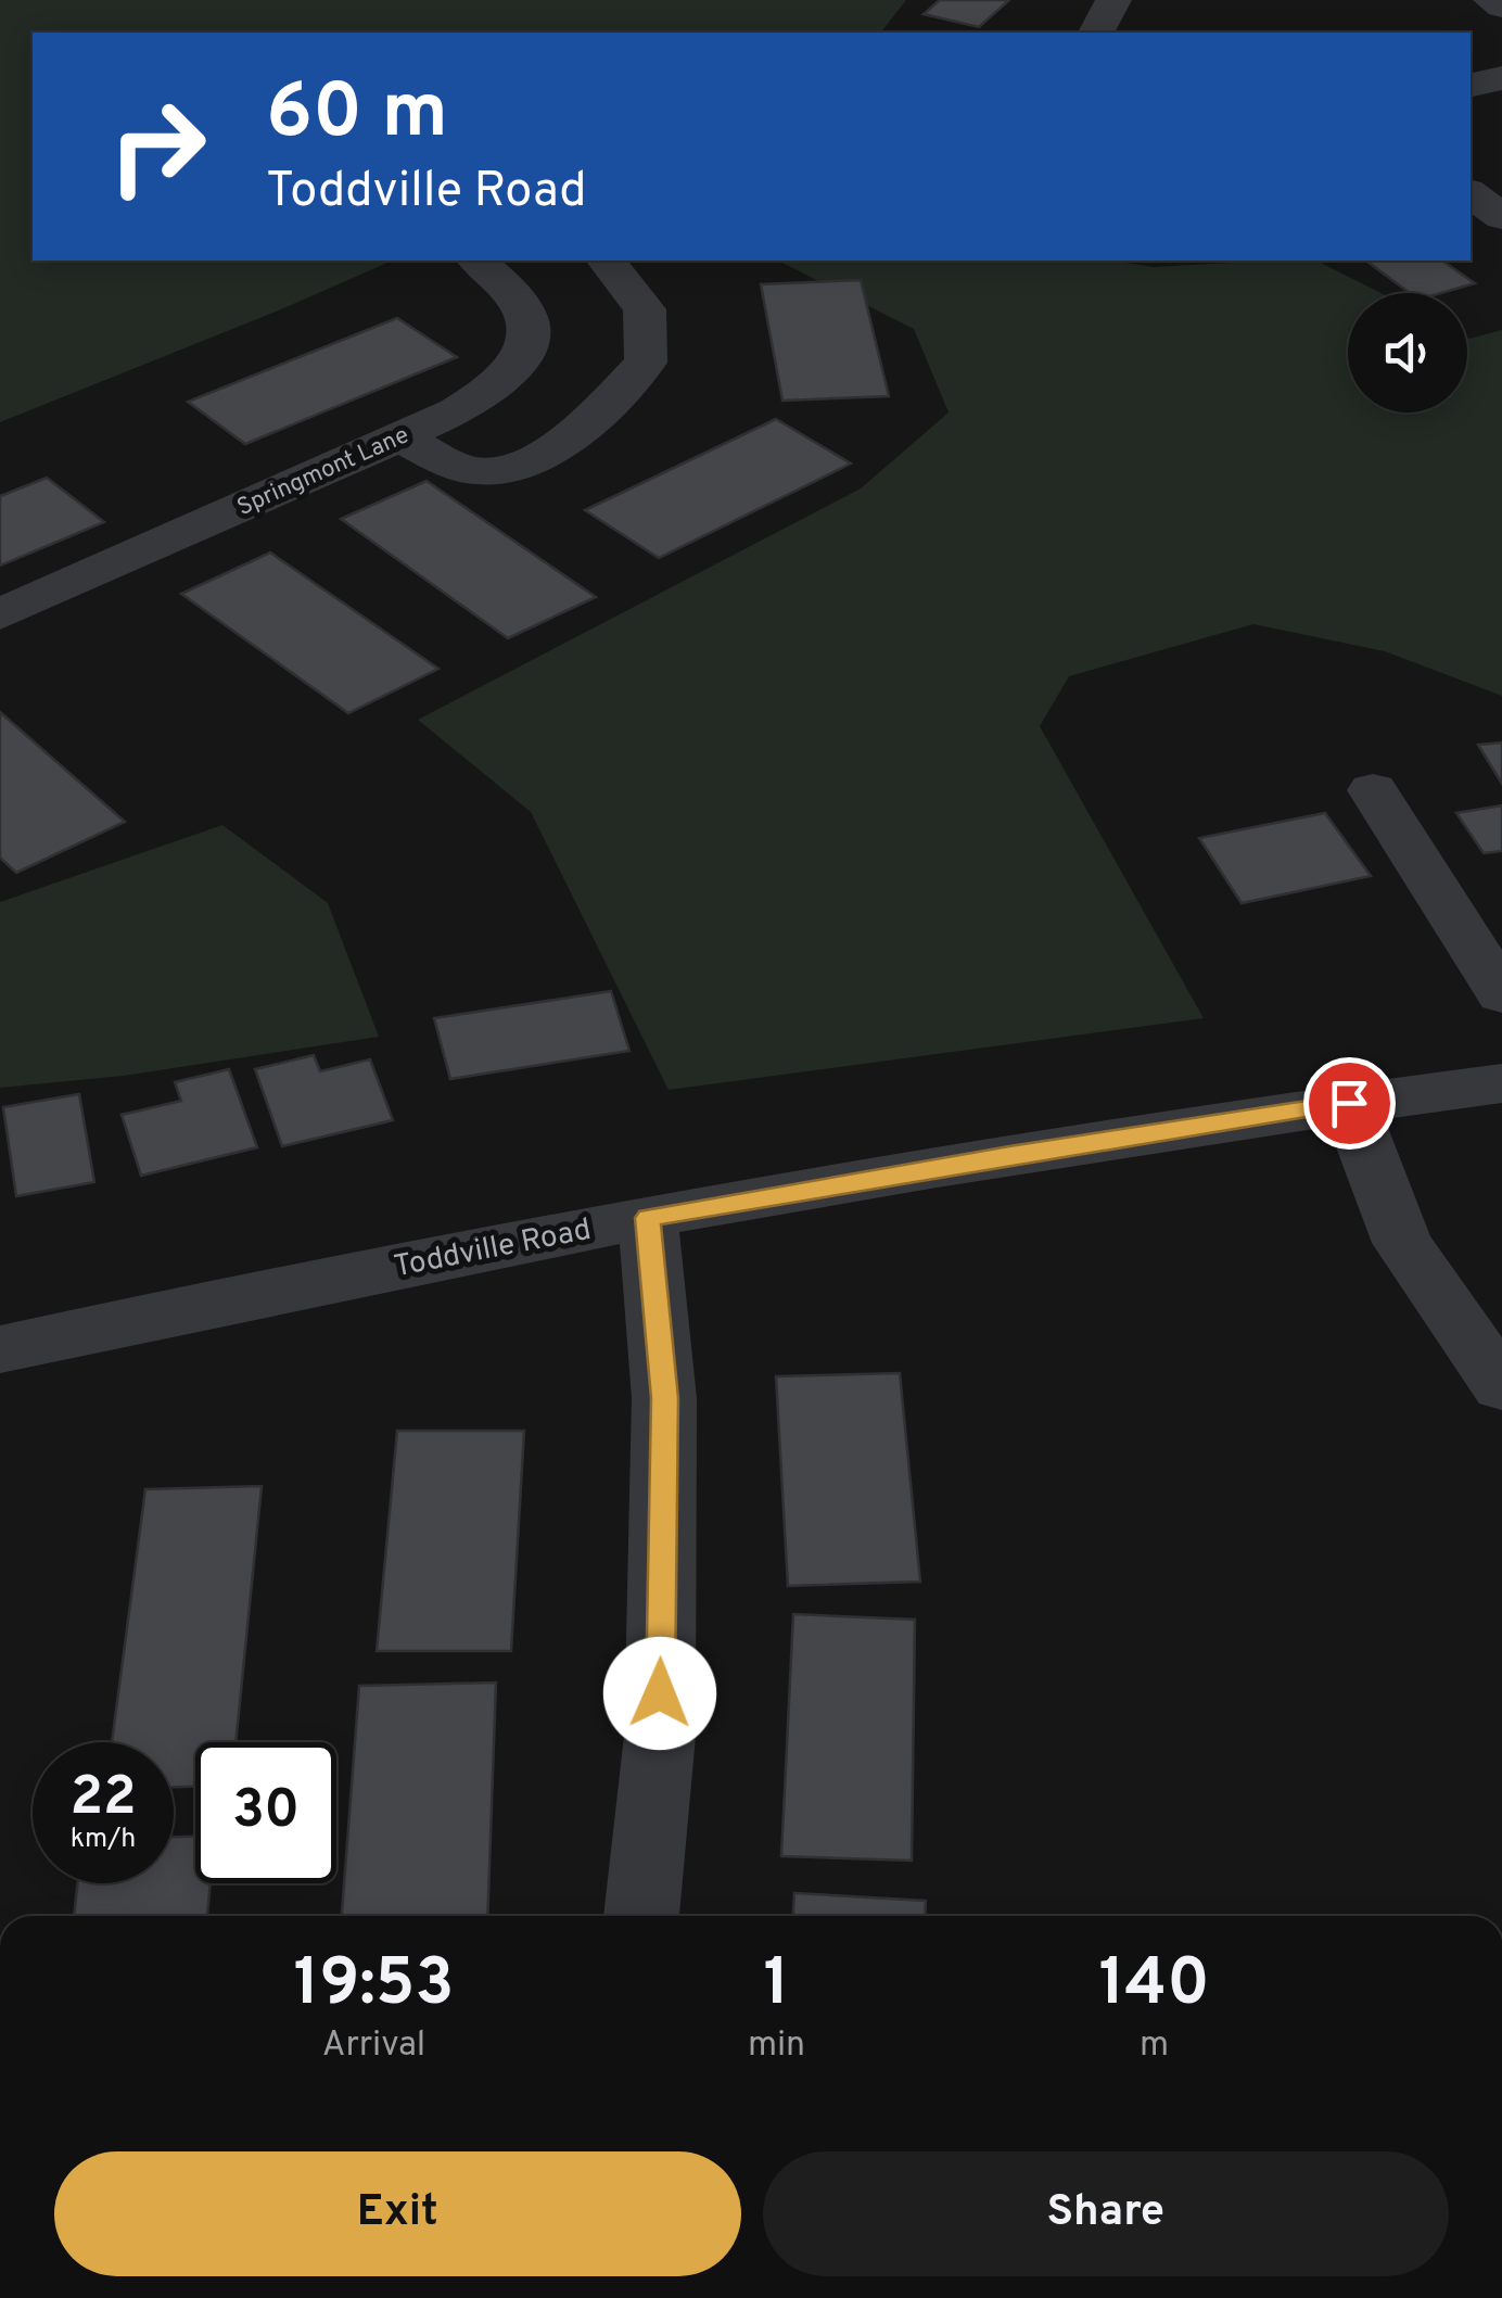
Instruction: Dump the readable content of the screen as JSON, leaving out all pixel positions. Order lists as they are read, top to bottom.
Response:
{
  "streets": {
    "street": ["Springmont Lane", "Toddville Road"]
  },
  "page": {
    "turn": ["60 m", "Toddville Road"],
    "speed": "22 km/h",
    "limit": "30",
    "eta": [
      "19:53",
      "Arrival",
      "1",
      "min",
      "140",
      "m"
    ],
    "buttons": ["Exit", "Share"]
  }
}
